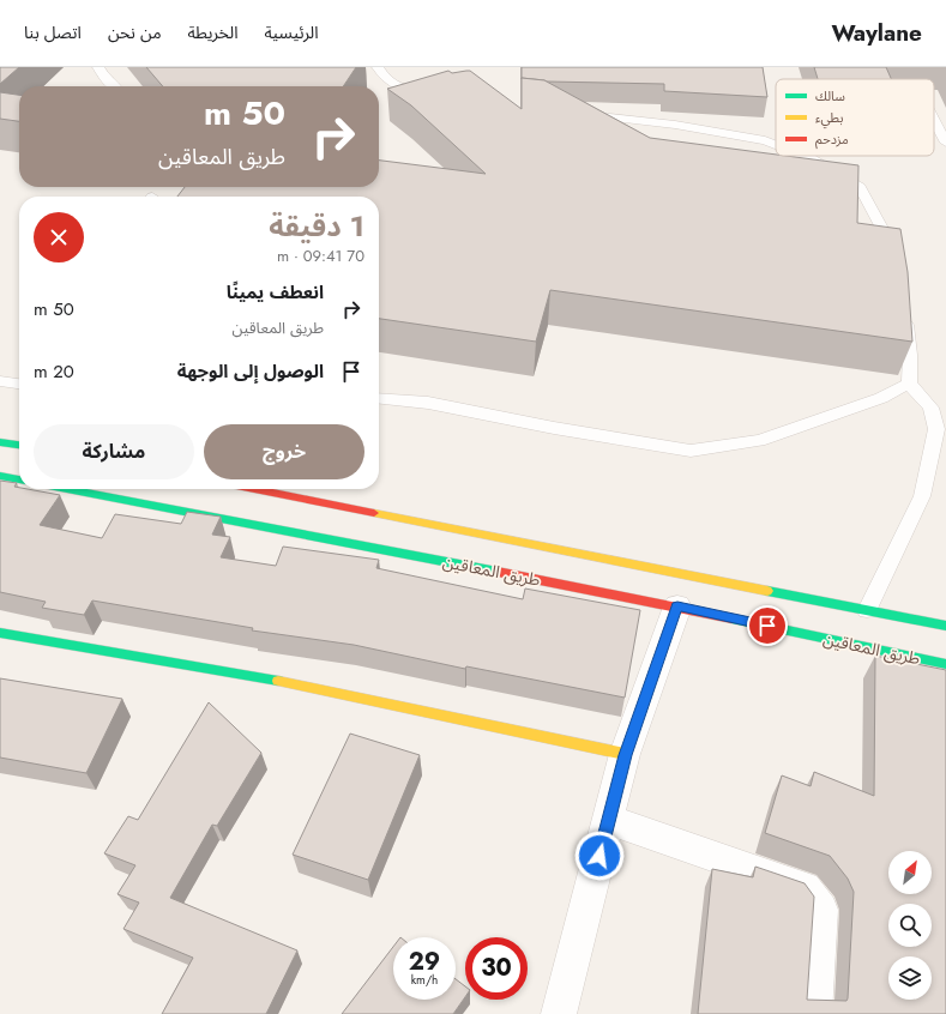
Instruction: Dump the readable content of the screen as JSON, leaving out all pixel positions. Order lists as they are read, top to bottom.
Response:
{
  "streets": {
    "street": ["طريق المعاقين"]
  },
  "legend": ["سالك", "بطيء", "مزدحم"],
  "north": "top right",
  "page": {
    "header": "Waylane",
    "nav": [
      "الرئيسية",
      "الخريطة",
      "من نحن",
      "اتصل بنا"
    ],
    "turn": ["50 m", "طريق المعاقين"],
    "heading": ["1 دقيقة", "70 m · 09:41"],
    "list": [
      {
        "name": "انعطف يمينًا",
        "note": "طريق المعاقين",
        "value": "50 m"
      },
      {
        "name": "الوصول إلى الوجهة",
        "value": "20 m"
      }
    ],
    "buttons": ["خروج", "مشاركة"],
    "speed": "29 km/h",
    "limit": "30"
  }
}
